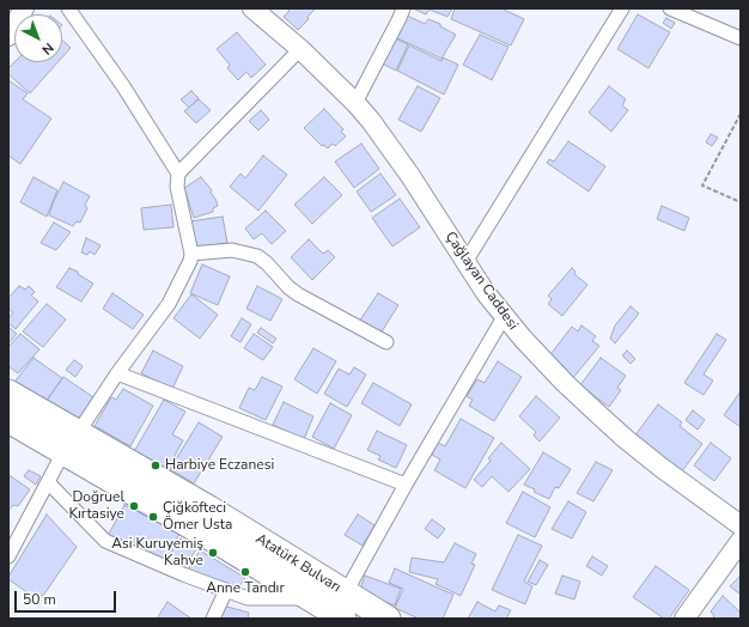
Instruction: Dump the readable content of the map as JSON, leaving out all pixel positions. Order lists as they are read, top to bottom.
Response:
{
  "streets": {
    "highway": ["Atatürk Bulvarı"],
    "street": ["Çağlayan Caddesi"]
  },
  "places": [
    "Harbiye Eczanesi",
    "Doğruel Kırtasiye",
    "Çiğköfteci Ömer Usta",
    "Asi Kuruyemiş Kahve",
    "Anne Tandır"
  ],
  "scale_bar": "50 m",
  "north": "bottom right"
}
